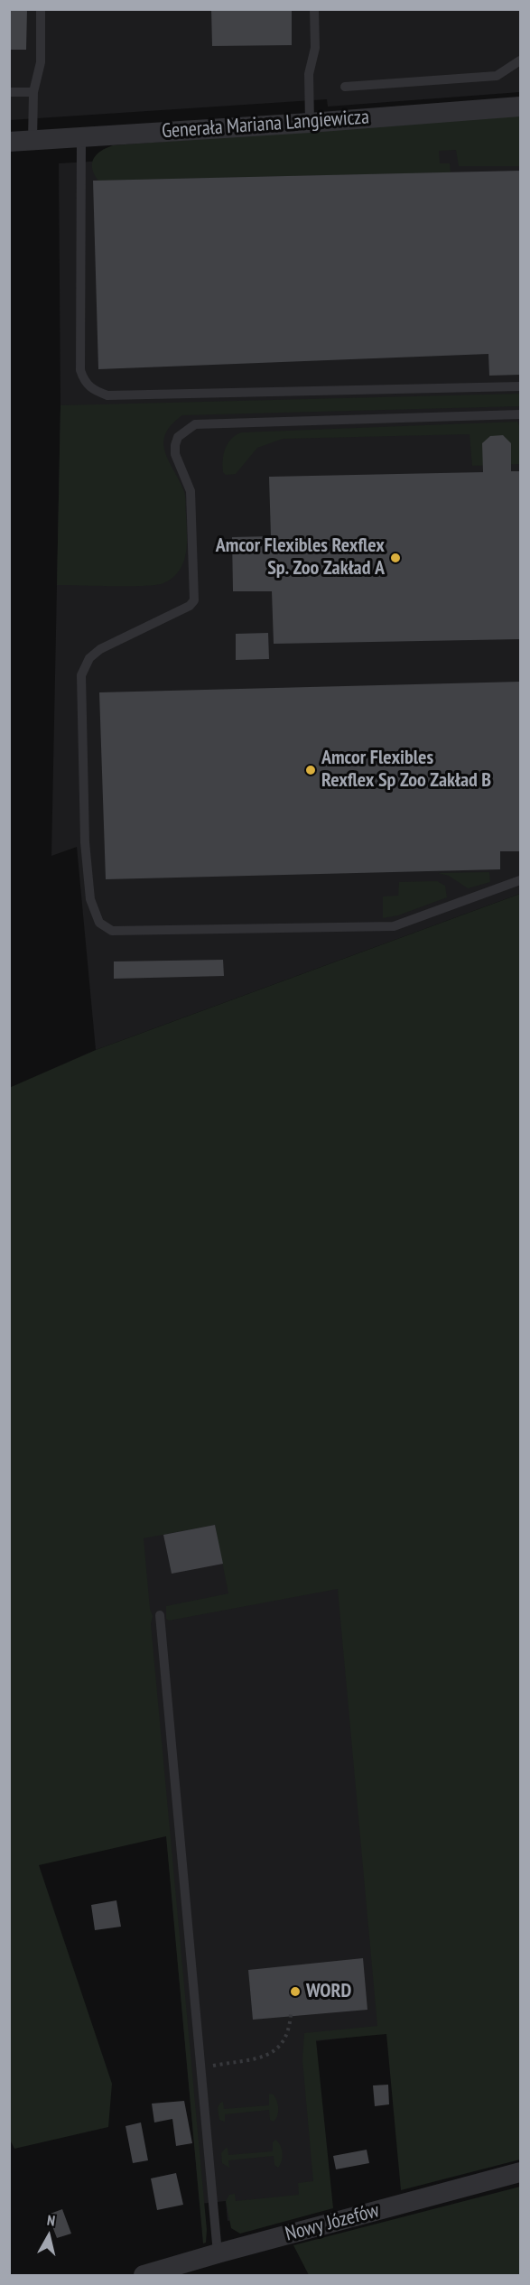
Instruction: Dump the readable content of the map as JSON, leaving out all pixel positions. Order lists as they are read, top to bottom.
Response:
{
  "streets": {
    "street": ["Generała Mariana Langiewicza", "Nowy Józefów"]
  },
  "places": ["Amcor Flexibles Rexflex Sp. Zoo Zakład A", "Amcor Flexibles Rexflex Sp Zoo Zakład B", "WORD"],
  "north": "top"
}
